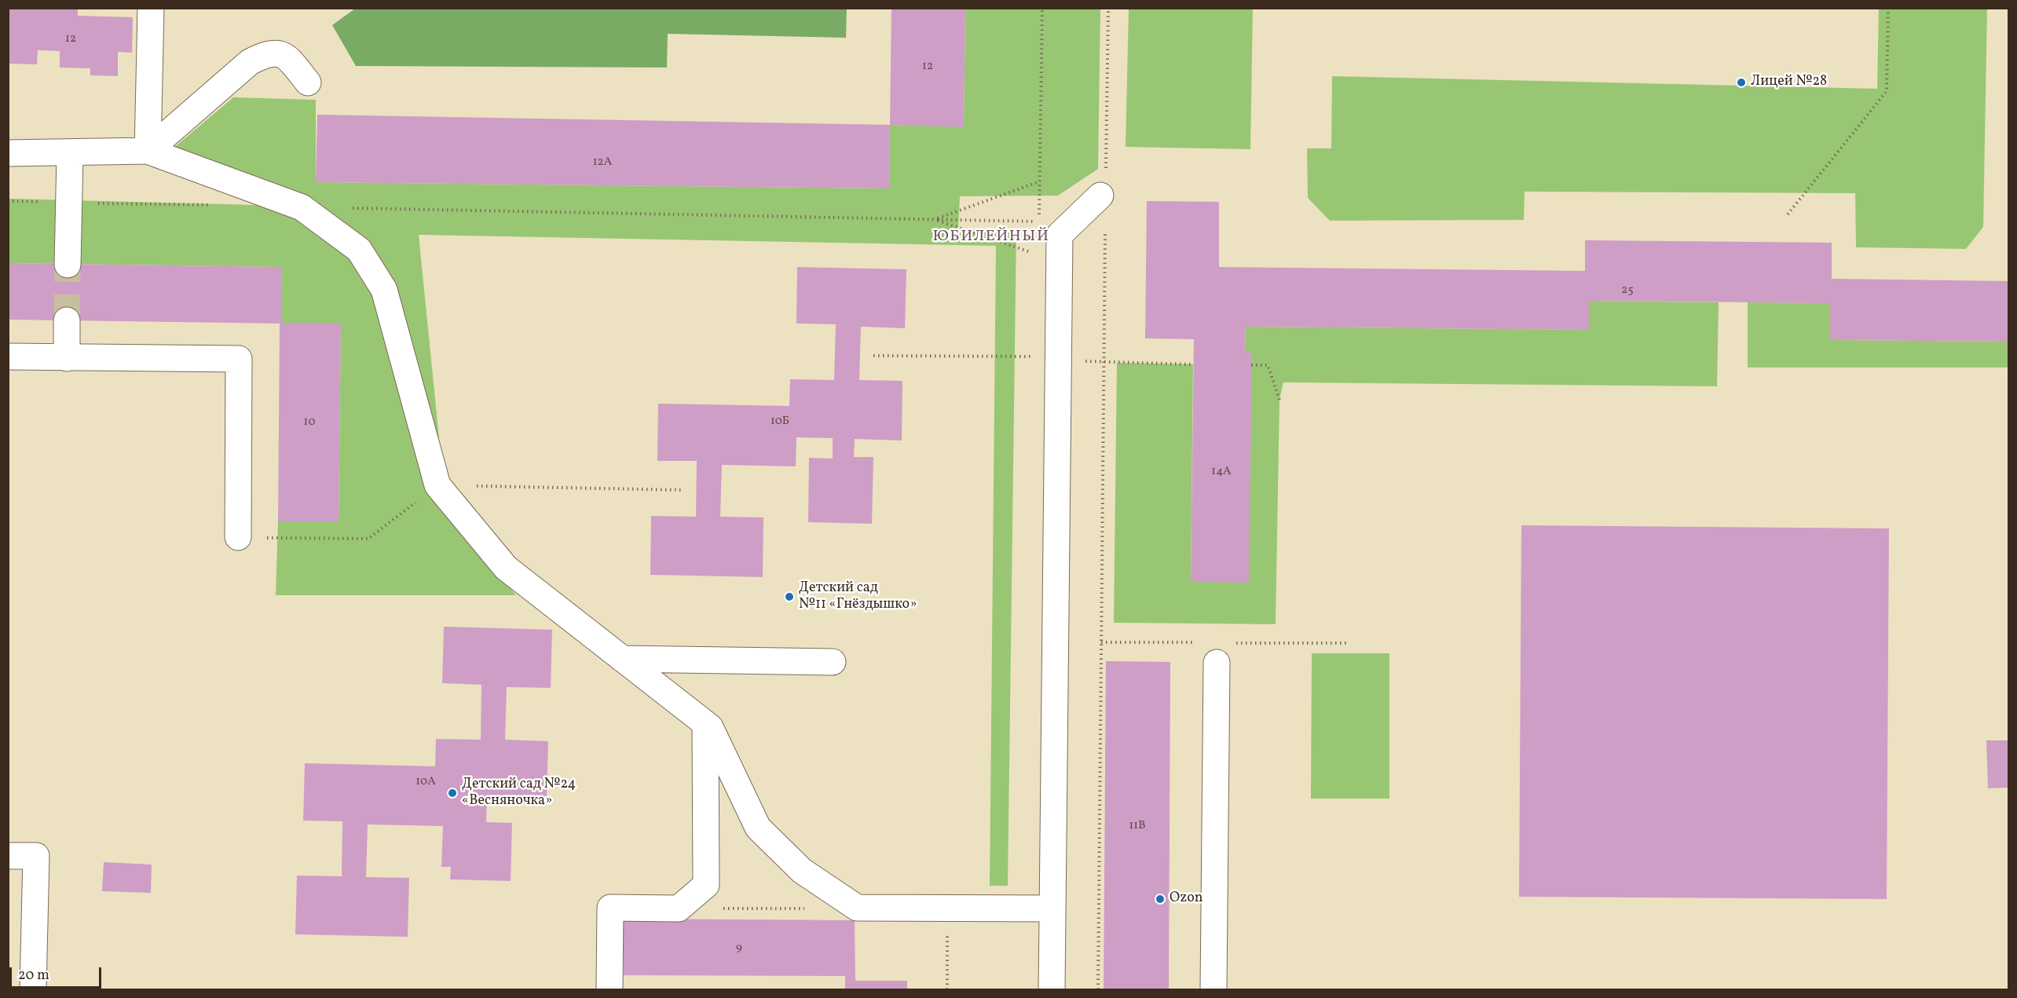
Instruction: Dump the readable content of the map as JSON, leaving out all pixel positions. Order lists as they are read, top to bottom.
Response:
{
  "districts": ["ЮБИЛЕЙНЫЙ"],
  "places": [
    "Лицей №28",
    "Детский сад №11 «Гнёздышко»",
    "Детский сад №24 «Весняночка»",
    "Ozon"
  ],
  "house_numbers": [
    "12",
    "12",
    "12А",
    "25",
    "10Б",
    "10",
    "14А",
    "10А",
    "11В",
    "9"
  ],
  "scale_bar": "20 m"
}
